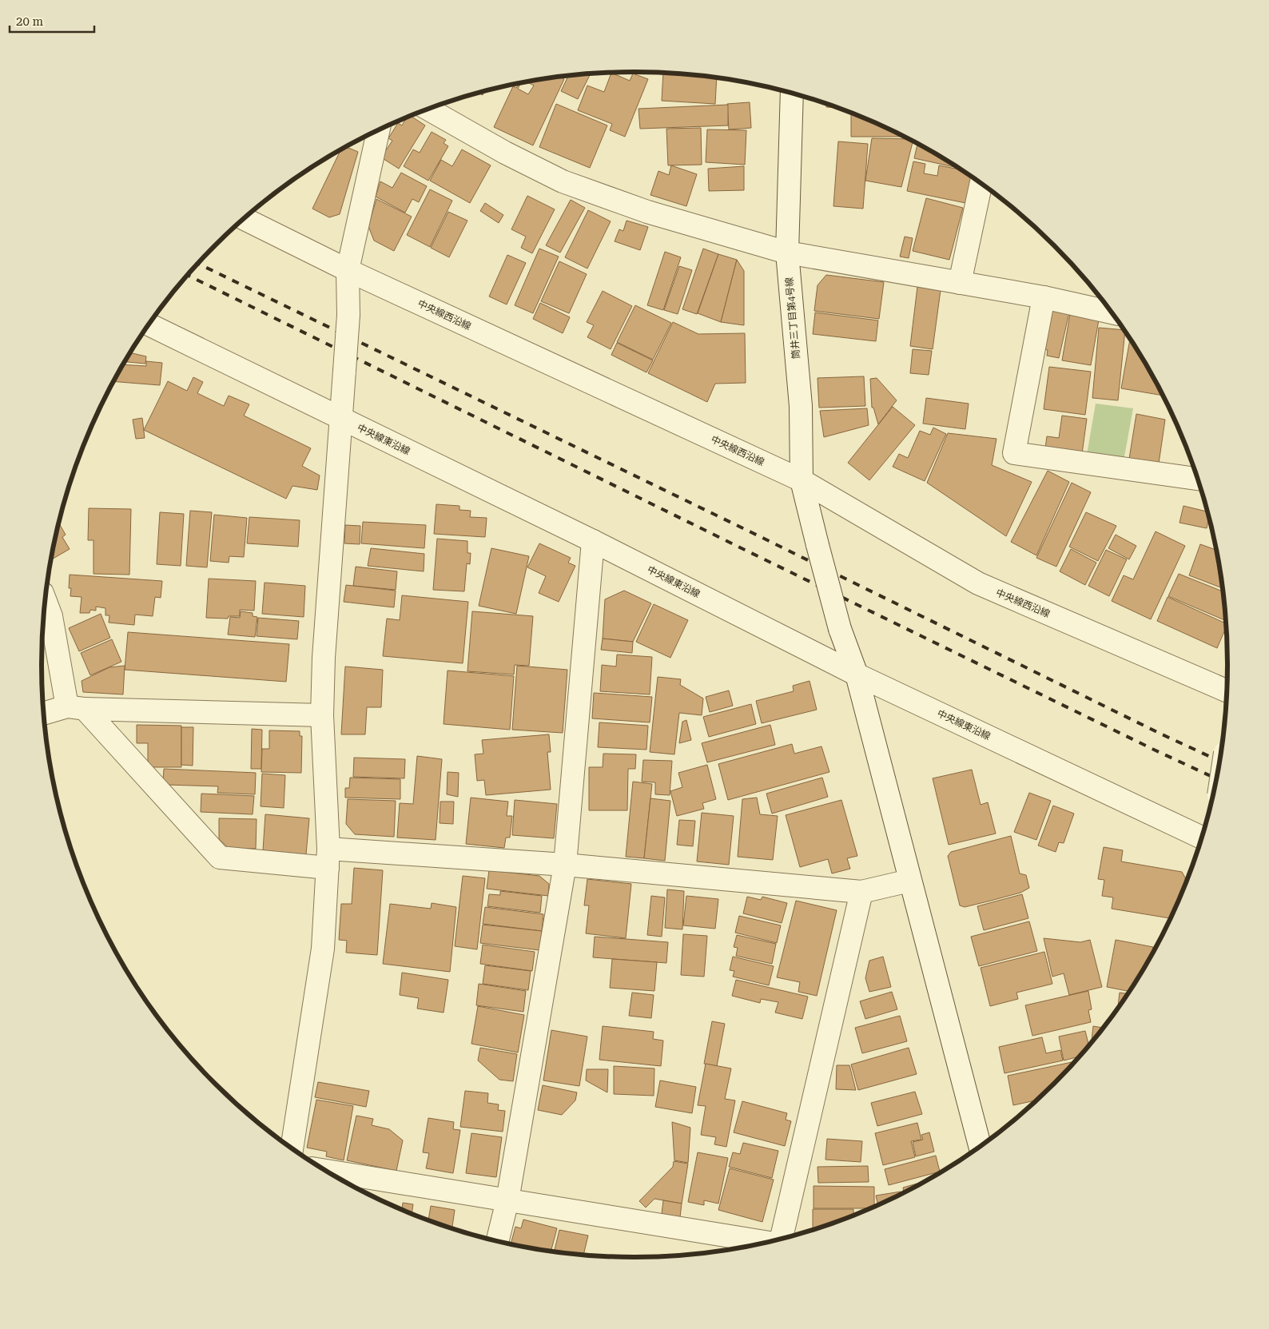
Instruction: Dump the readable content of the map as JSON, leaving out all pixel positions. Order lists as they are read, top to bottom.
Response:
{
  "streets": {
    "street": ["中央線西沿線", "筒井三丁目第4号線", "中央線東沿線"]
  },
  "crossings": [
    ["中央線西沿線", "筒井三丁目第4号線"],
    ["筒井三丁目第4号線", "中央線東沿線"]
  ],
  "scale_bar": "20 m"
}
